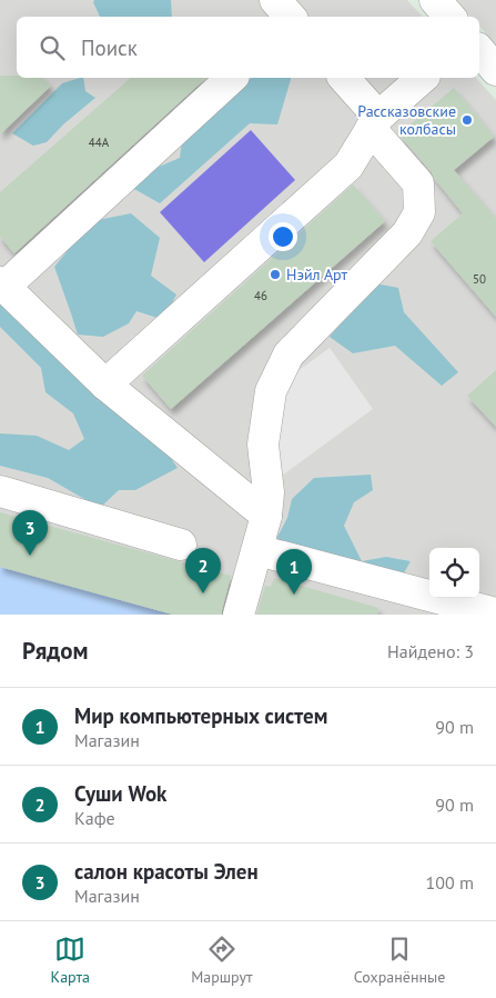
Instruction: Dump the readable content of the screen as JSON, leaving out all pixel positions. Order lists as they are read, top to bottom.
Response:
{
  "places": ["Рассказовские колбасы", "Нэйл Арт"],
  "house_numbers": ["44А", "50", "46"],
  "page": {
    "search": "Поиск",
    "pins": ["3", "2", "1"],
    "heading": ["Рядом", "Найдено: 3"],
    "list": [
      {
        "mark": "1",
        "name": "Мир компьютерных систем",
        "note": "Магазин",
        "value": "90 m"
      },
      {
        "mark": "2",
        "name": "Суши Wok",
        "note": "Кафе",
        "value": "90 m"
      },
      {
        "mark": "3",
        "name": "салон красоты Элен",
        "note": "Магазин",
        "value": "100 m"
      }
    ],
    "nav": ["Карта", "Маршрут", "Сохранённые"]
  }
}
